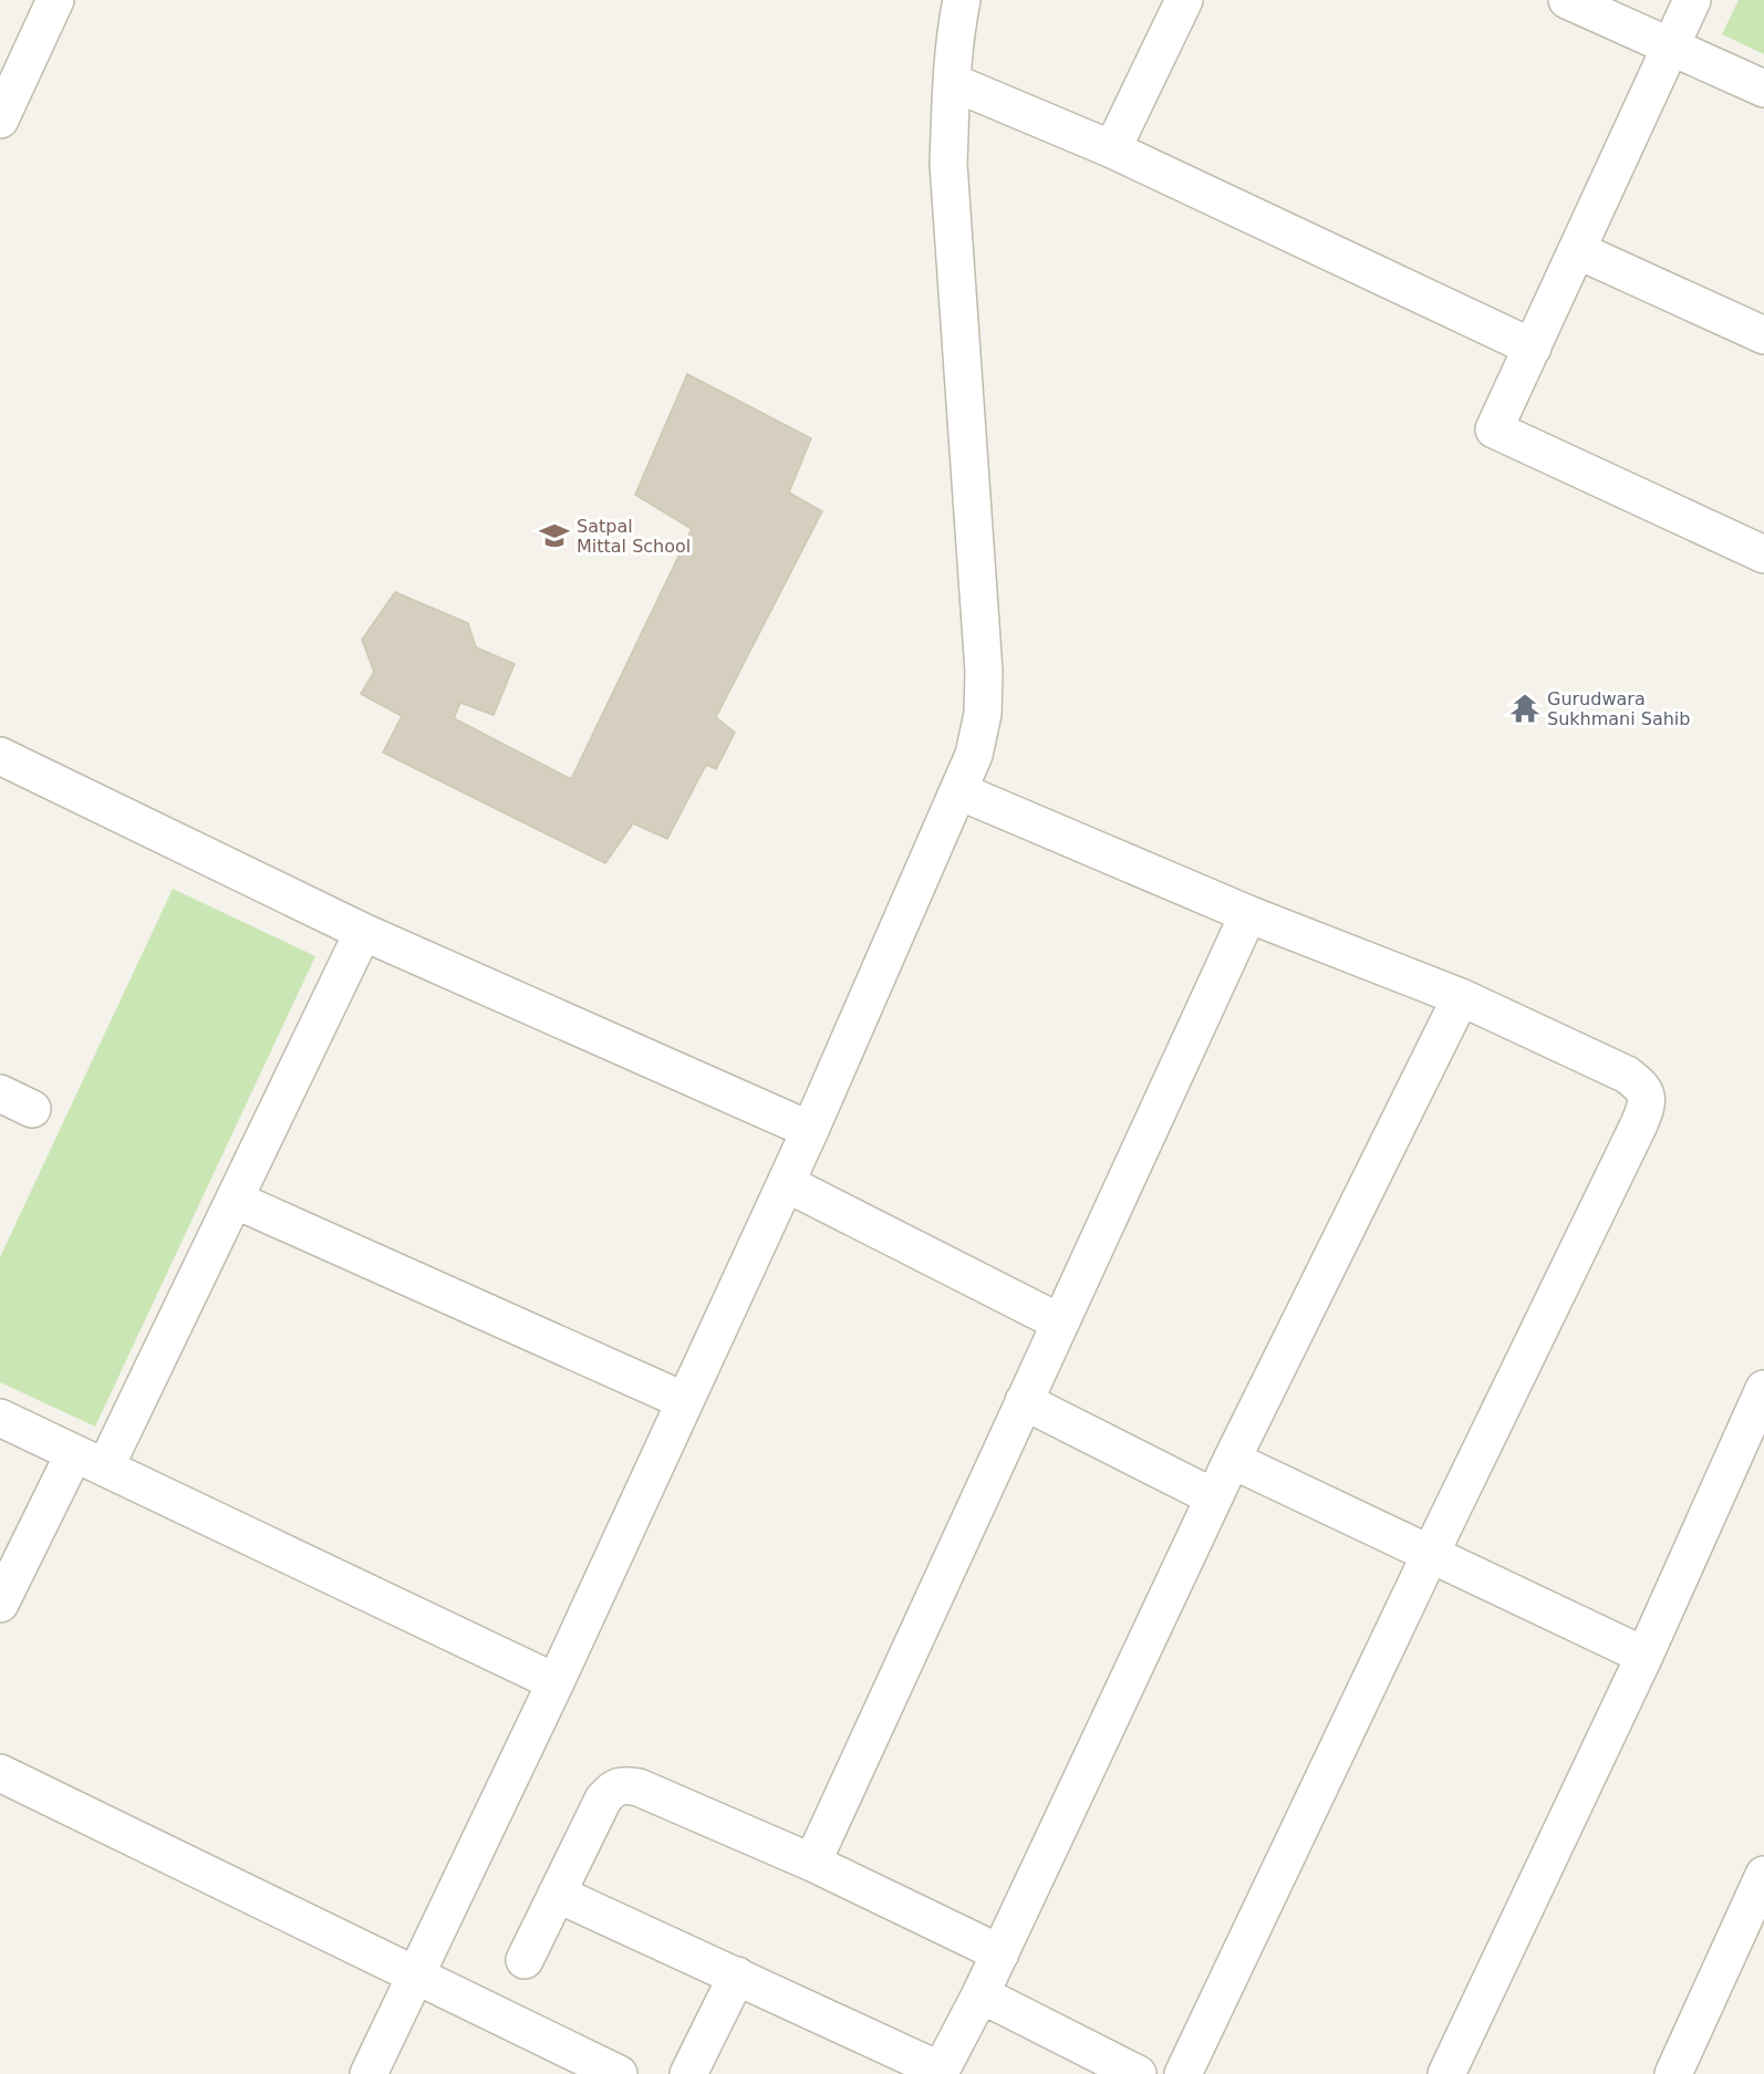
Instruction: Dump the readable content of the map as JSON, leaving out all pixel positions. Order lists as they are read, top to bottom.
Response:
{
  "places": {
    "school or university": ["Satpal Mittal School"],
    "temple": ["Gurudwara Sukhmani Sahib"]
  }
}
